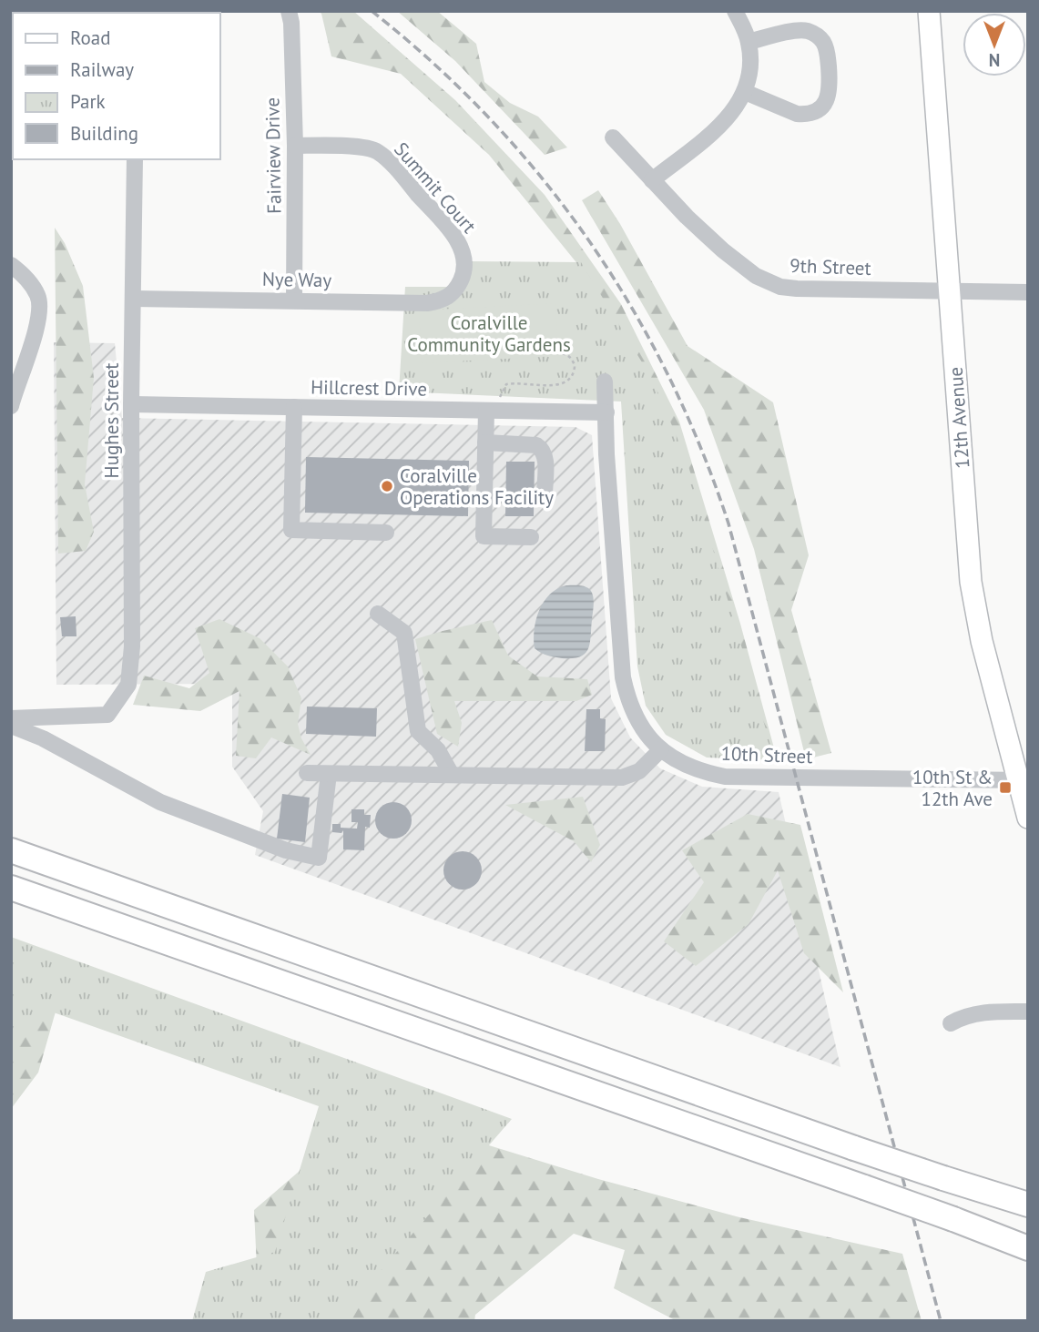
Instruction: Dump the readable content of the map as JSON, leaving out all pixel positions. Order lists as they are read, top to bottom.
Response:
{
  "streets": {
    "main road": ["12th Avenue"],
    "street": [
      "Fairview Drive",
      "Summit Court",
      "9th Street",
      "Nye Way",
      "Hillcrest Drive",
      "Hughes Street",
      "10th Street"
    ]
  },
  "crossings": [
    ["Fairview Drive", "Summit Court"],
    ["Fairview Drive", "Nye Way"],
    ["Summit Court", "Nye Way"],
    ["9th Street", "12th Avenue"],
    ["Nye Way", "Hughes Street"],
    ["Hillcrest Drive", "Hughes Street"],
    ["Hillcrest Drive", "10th Street"],
    ["12th Avenue", "10th Street"]
  ],
  "parks": ["Coralville Community Gardens"],
  "places": {
    "other": ["Coralville Operations Facility"],
    "transit": ["10th St & 12th Ave"]
  },
  "legend": [
    "Road",
    "Railway",
    "Park",
    "Building"
  ],
  "north": "bottom"
}
